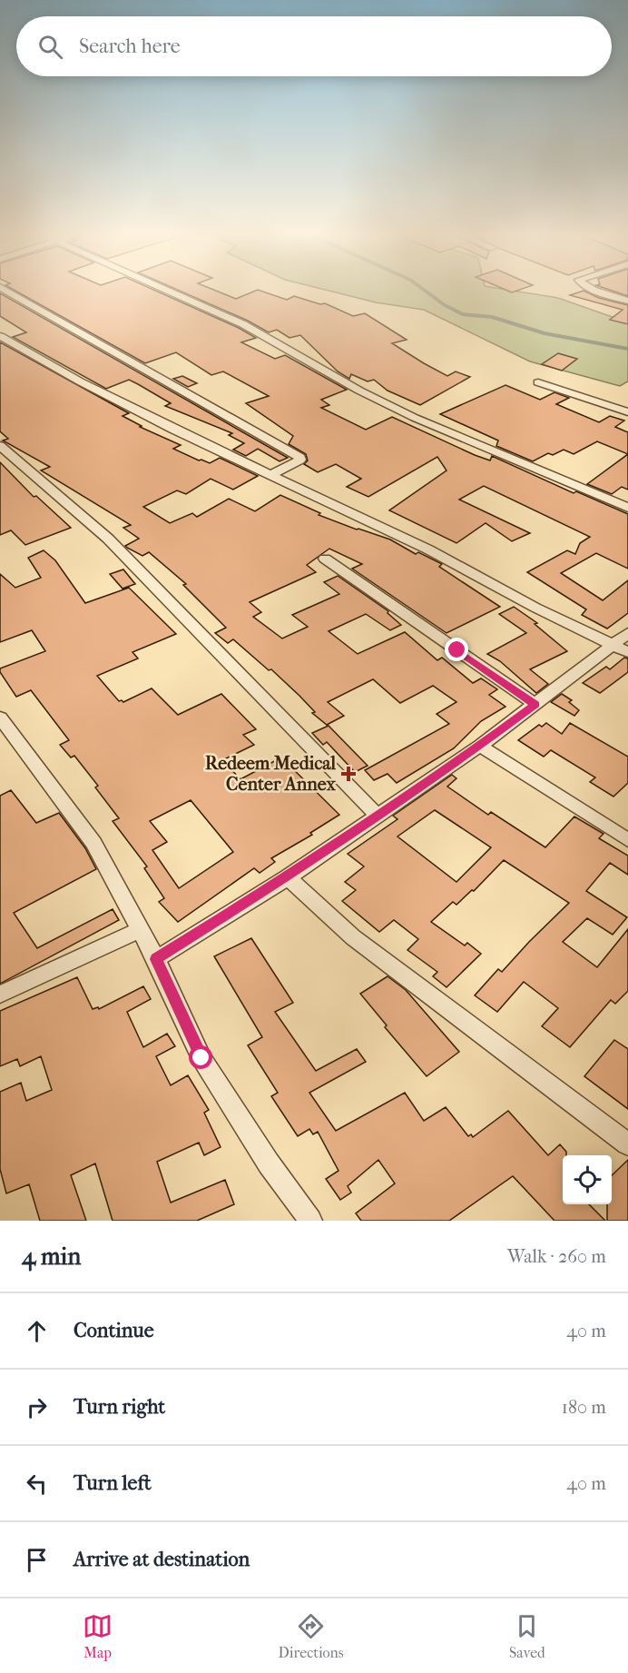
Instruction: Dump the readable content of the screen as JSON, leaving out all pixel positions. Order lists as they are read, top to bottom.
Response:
{
  "places": {
    "health": ["Redeem Medical Center Annex"]
  },
  "page": {
    "search": "Search here",
    "heading": ["4 min", "Walk · 260 m"],
    "list": [
      ["Continue", "40 m"],
      ["Turn right", "180 m"],
      ["Turn left", "40 m"],
      "Arrive at destination"
    ],
    "nav": ["Map", "Directions", "Saved"]
  }
}
